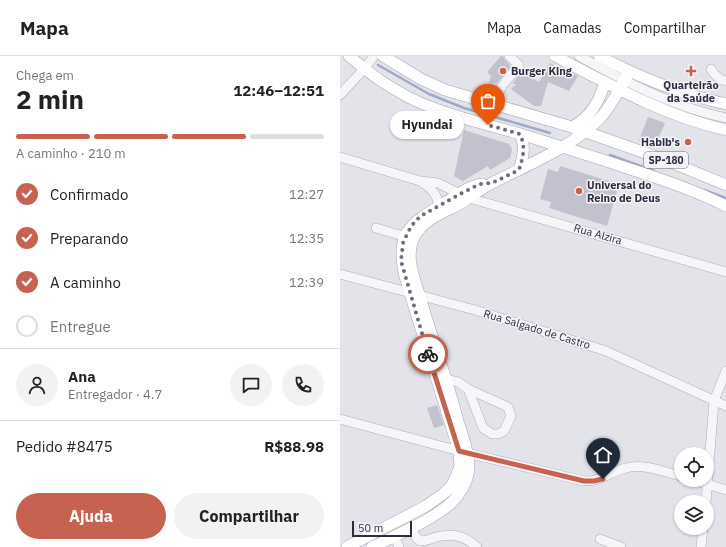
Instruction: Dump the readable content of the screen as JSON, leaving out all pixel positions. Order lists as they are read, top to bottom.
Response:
{
  "streets": {
    "main road": ["SP-180"],
    "street": ["Rua Alzira", "Rua Salgado de Castro"]
  },
  "places": {
    "other": [
      "Burger King",
      "Hyundai",
      "Habib's",
      "Universal do Reino de Deus"
    ],
    "health": ["Quarteirão da Saúde"]
  },
  "scale_bar": "50 m",
  "page": {
    "header": "Mapa",
    "nav": ["Mapa", "Camadas", "Compartilhar"],
    "heading": ["2 min", "Chega em", "12:46–12:51"],
    "panel": [
      "Ana",
      "Entregador · 4.7",
      "Pedido #8475",
      "R$88.98"
    ],
    "bubble": "Hyundai",
    "bar": "A caminho · 210 m",
    "list": [
      ["Confirmado", "12:27"],
      ["Preparando", "12:35"],
      ["A caminho", "12:39"],
      "Entregue"
    ],
    "buttons": ["Ajuda", "Compartilhar"],
    "scale": "50 m"
  }
}
